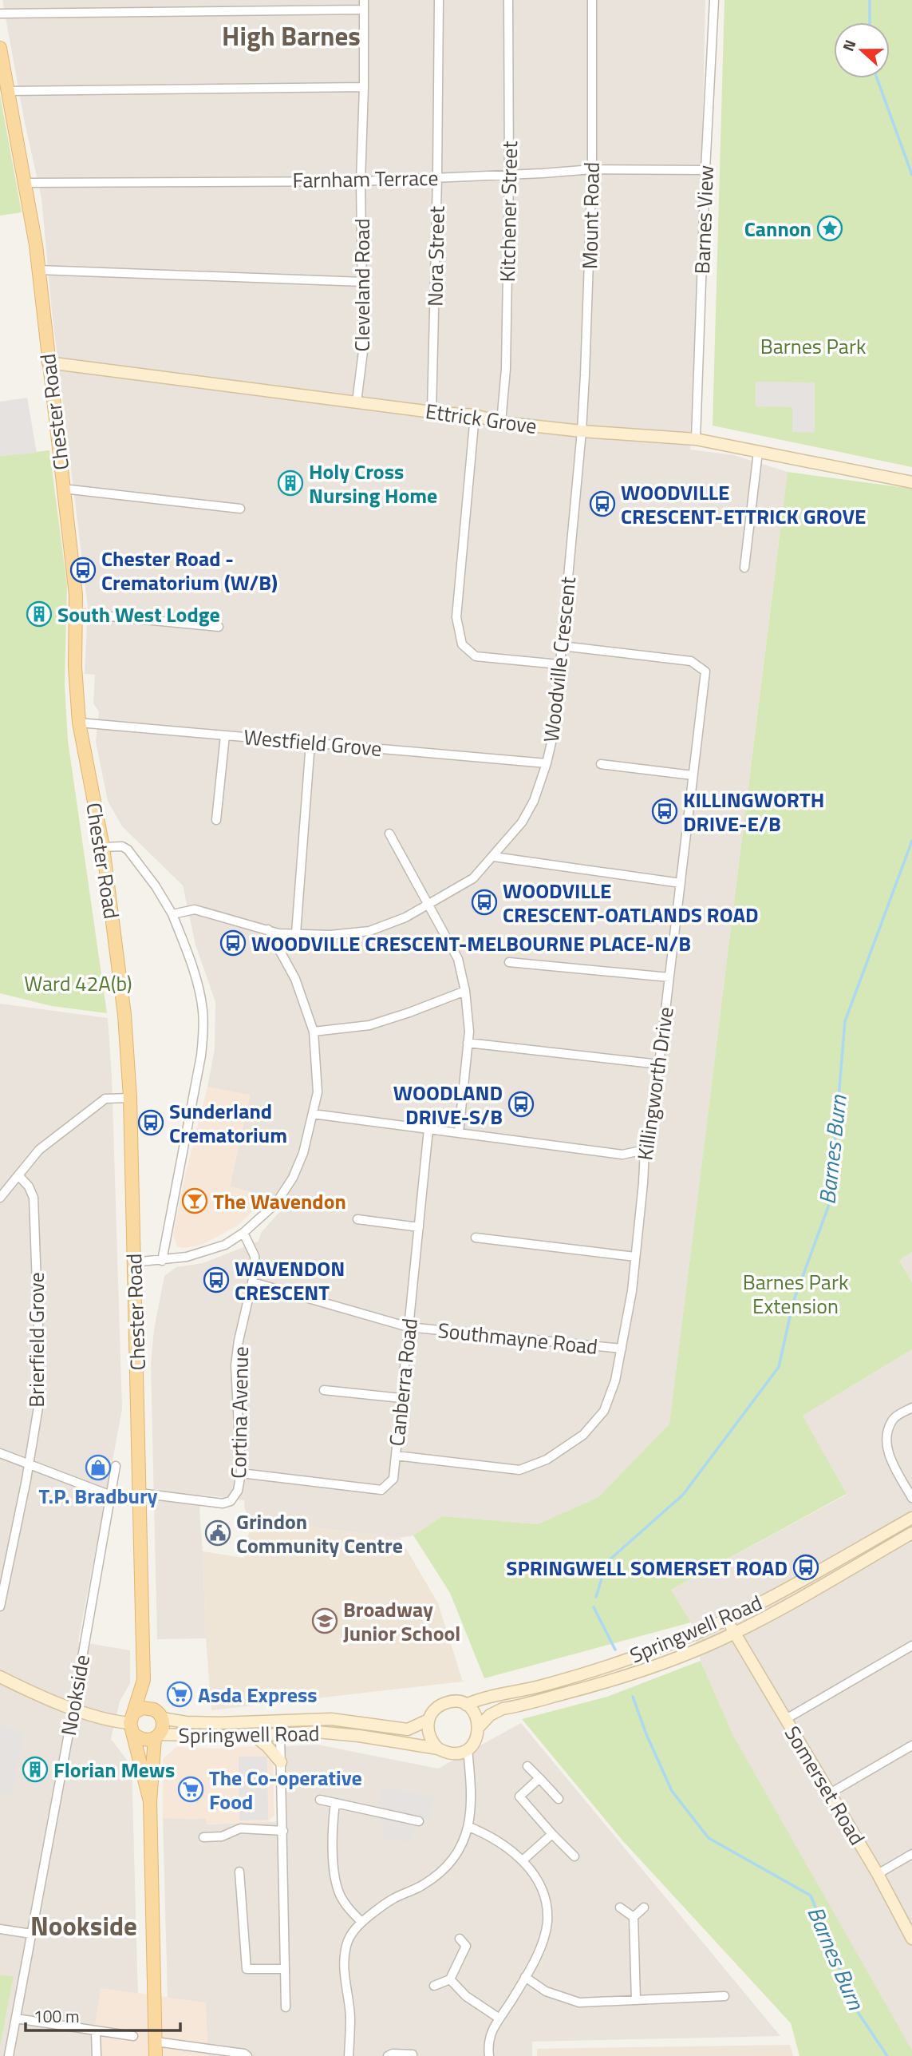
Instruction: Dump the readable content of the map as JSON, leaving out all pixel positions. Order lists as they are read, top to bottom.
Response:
{
  "streets": {
    "main road": [
      "Chester Road",
      "Ettrick Grove",
      "Springwell Road",
      "Somerset Road"
    ],
    "street": [
      "Farnham Terrace",
      "Kitchener Street",
      "Mount Road",
      "Barnes View",
      "Nora Street",
      "Cleveland Road",
      "Woodville Crescent",
      "Westfield Grove",
      "Killingworth Drive",
      "Southmayne Road",
      "Brierfield Grove",
      "Canberra Road",
      "Cortina Avenue",
      "Nookside"
    ]
  },
  "crossings": [
    ["Farnham Terrace", "Kitchener Street"],
    ["Farnham Terrace", "Mount Road"],
    ["Farnham Terrace", "Barnes View"],
    ["Farnham Terrace", "Nora Street"],
    ["Farnham Terrace", "Cleveland Road"],
    ["Farnham Terrace", "Chester Road"],
    ["Kitchener Street", "Ettrick Grove"],
    ["Mount Road", "Ettrick Grove"],
    ["Mount Road", "Woodville Crescent"],
    ["Barnes View", "Ettrick Grove"],
    ["Nora Street", "Ettrick Grove"],
    ["Cleveland Road", "Ettrick Grove"],
    ["Chester Road", "Ettrick Grove"],
    ["Chester Road", "Westfield Grove"],
    ["Chester Road", "Cortina Avenue"],
    ["Chester Road", "Springwell Road"],
    ["Ettrick Grove", "Woodville Crescent"],
    ["Woodville Crescent", "Westfield Grove"],
    ["Woodville Crescent", "Killingworth Drive"],
    ["Killingworth Drive", "Southmayne Road"],
    ["Killingworth Drive", "Canberra Road"],
    ["Southmayne Road", "Canberra Road"],
    ["Southmayne Road", "Cortina Avenue"],
    ["Canberra Road", "Cortina Avenue"],
    ["Springwell Road", "Somerset Road"]
  ],
  "districts": ["High Barnes", "Nookside"],
  "water": ["Barnes Burn"],
  "parks": ["Barnes Park", "Ward 42A(b)", "Barnes Park Extension"],
  "places": {
    "place": ["Cannon"],
    "building": ["Holy Cross Nursing Home", "South West Lodge", "Florian Mews"],
    "bus stop": [
      "WOODVILLE CRESCENT-ETTRICK GROVE",
      "Chester Road - Crematorium (W/B)",
      "KILLINGWORTH DRIVE-E/B",
      "WOODVILLE CRESCENT-OATLANDS ROAD",
      "WOODVILLE CRESCENT-MELBOURNE PLACE-N/B",
      "WOODLAND DRIVE-S/B",
      "Sunderland Crematorium",
      "WAVENDON CRESCENT",
      "SPRINGWELL SOMERSET ROAD"
    ],
    "bar": ["The Wavendon"],
    "shop": ["T.P. Bradbury"],
    "public building": ["Grindon Community Centre"],
    "school or university": ["Broadway Junior School"],
    "supermarket": ["Asda Express", "The Co-operative Food"]
  },
  "scale_bar": "100 m",
  "north": "left"
}
